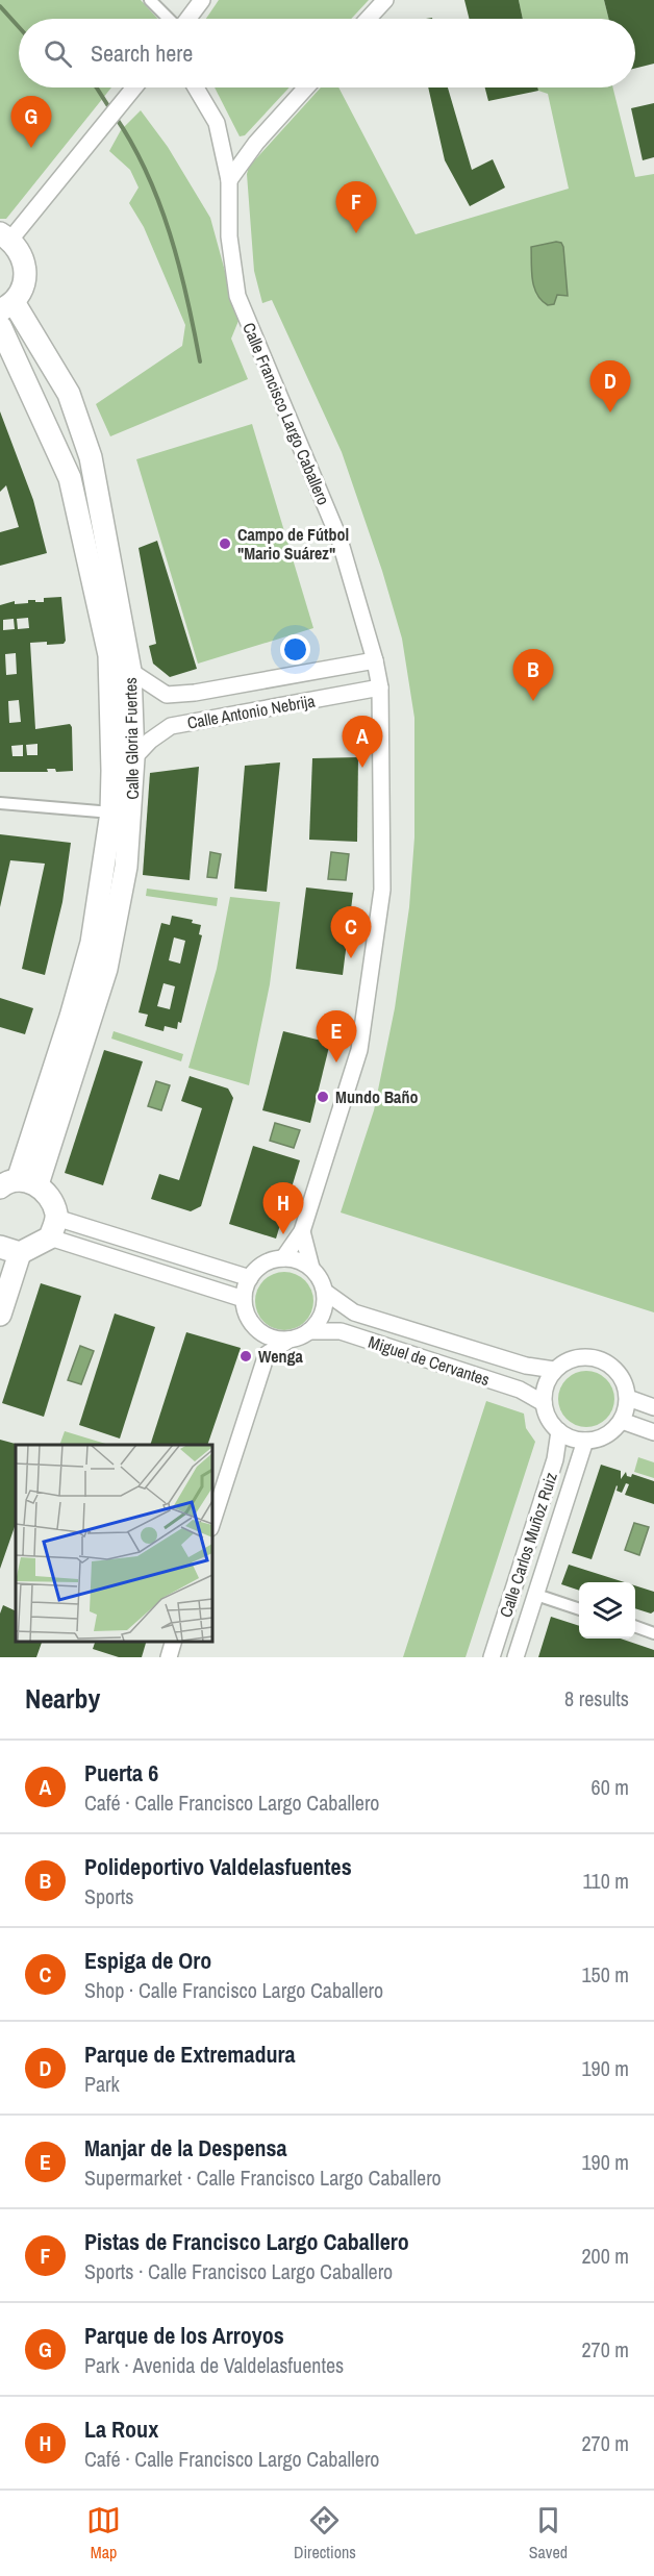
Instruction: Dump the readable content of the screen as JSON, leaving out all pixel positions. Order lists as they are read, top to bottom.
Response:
{
  "streets": {
    "main road": ["Calle Gloria Fuertes"],
    "street": [
      "Calle Francisco Largo Caballero",
      "Calle Antonio Nebrija",
      "Miguel de Cervantes",
      "Calle Carlos Muñoz Ruiz"
    ]
  },
  "crossings": [
    ["Calle Francisco Largo Caballero", "Calle Antonio Nebrija"],
    ["Calle Francisco Largo Caballero", "Miguel de Cervantes"],
    ["Calle Antonio Nebrija", "Calle Gloria Fuertes"],
    ["Miguel de Cervantes", "Calle Carlos Muñoz Ruiz"]
  ],
  "places": ["Campo de Fútbol \"Mario Suárez\"", "Mundo Baño", "Wenga"],
  "page": {
    "search": "Search here",
    "pins": [
      "G",
      "F",
      "D",
      "B",
      "A",
      "C",
      "E",
      "H"
    ],
    "heading": ["Nearby", "8 results"],
    "list": [
      {
        "mark": "A",
        "name": "Puerta 6",
        "note": "Café · Calle Francisco Largo Caballero",
        "value": "60 m"
      },
      {
        "mark": "B",
        "name": "Polideportivo Valdelasfuentes",
        "note": "Sports",
        "value": "110 m"
      },
      {
        "mark": "C",
        "name": "Espiga de Oro",
        "note": "Shop · Calle Francisco Largo Caballero",
        "value": "150 m"
      },
      {
        "mark": "D",
        "name": "Parque de Extremadura",
        "note": "Park",
        "value": "190 m"
      },
      {
        "mark": "E",
        "name": "Manjar de la Despensa",
        "note": "Supermarket · Calle Francisco Largo Caballero",
        "value": "190 m"
      },
      {
        "mark": "F",
        "name": "Pistas de Francisco Largo Caballero",
        "note": "Sports · Calle Francisco Largo Caballero",
        "value": "200 m"
      },
      {
        "mark": "G",
        "name": "Parque de los Arroyos",
        "note": "Park · Avenida de Valdelasfuentes",
        "value": "270 m"
      },
      {
        "mark": "H",
        "name": "La Roux",
        "note": "Café · Calle Francisco Largo Caballero",
        "value": "270 m"
      }
    ],
    "nav": ["Map", "Directions", "Saved"]
  }
}
